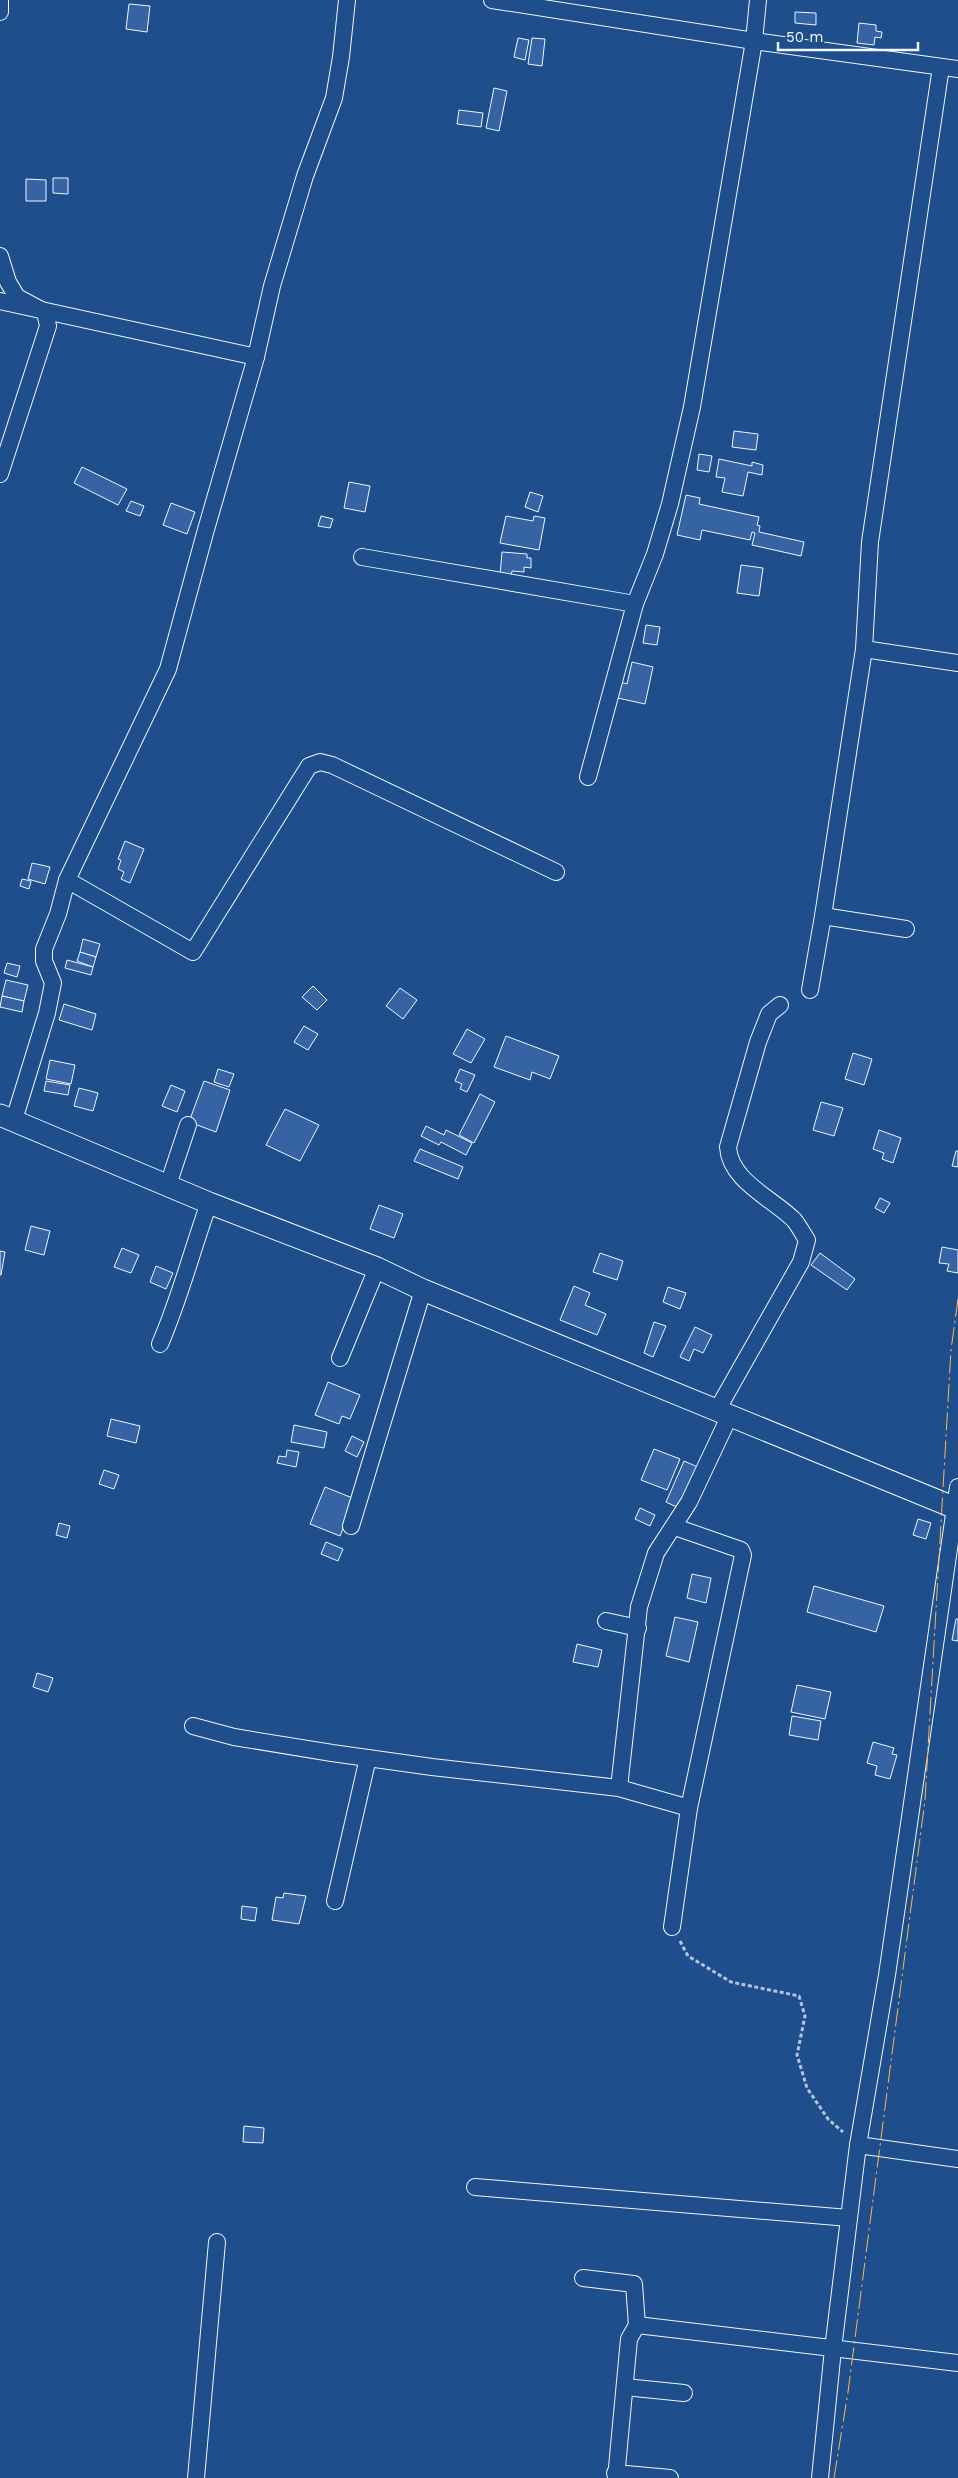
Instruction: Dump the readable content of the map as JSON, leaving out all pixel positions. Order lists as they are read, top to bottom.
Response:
{
  "scale_bar": "50 m"
}
